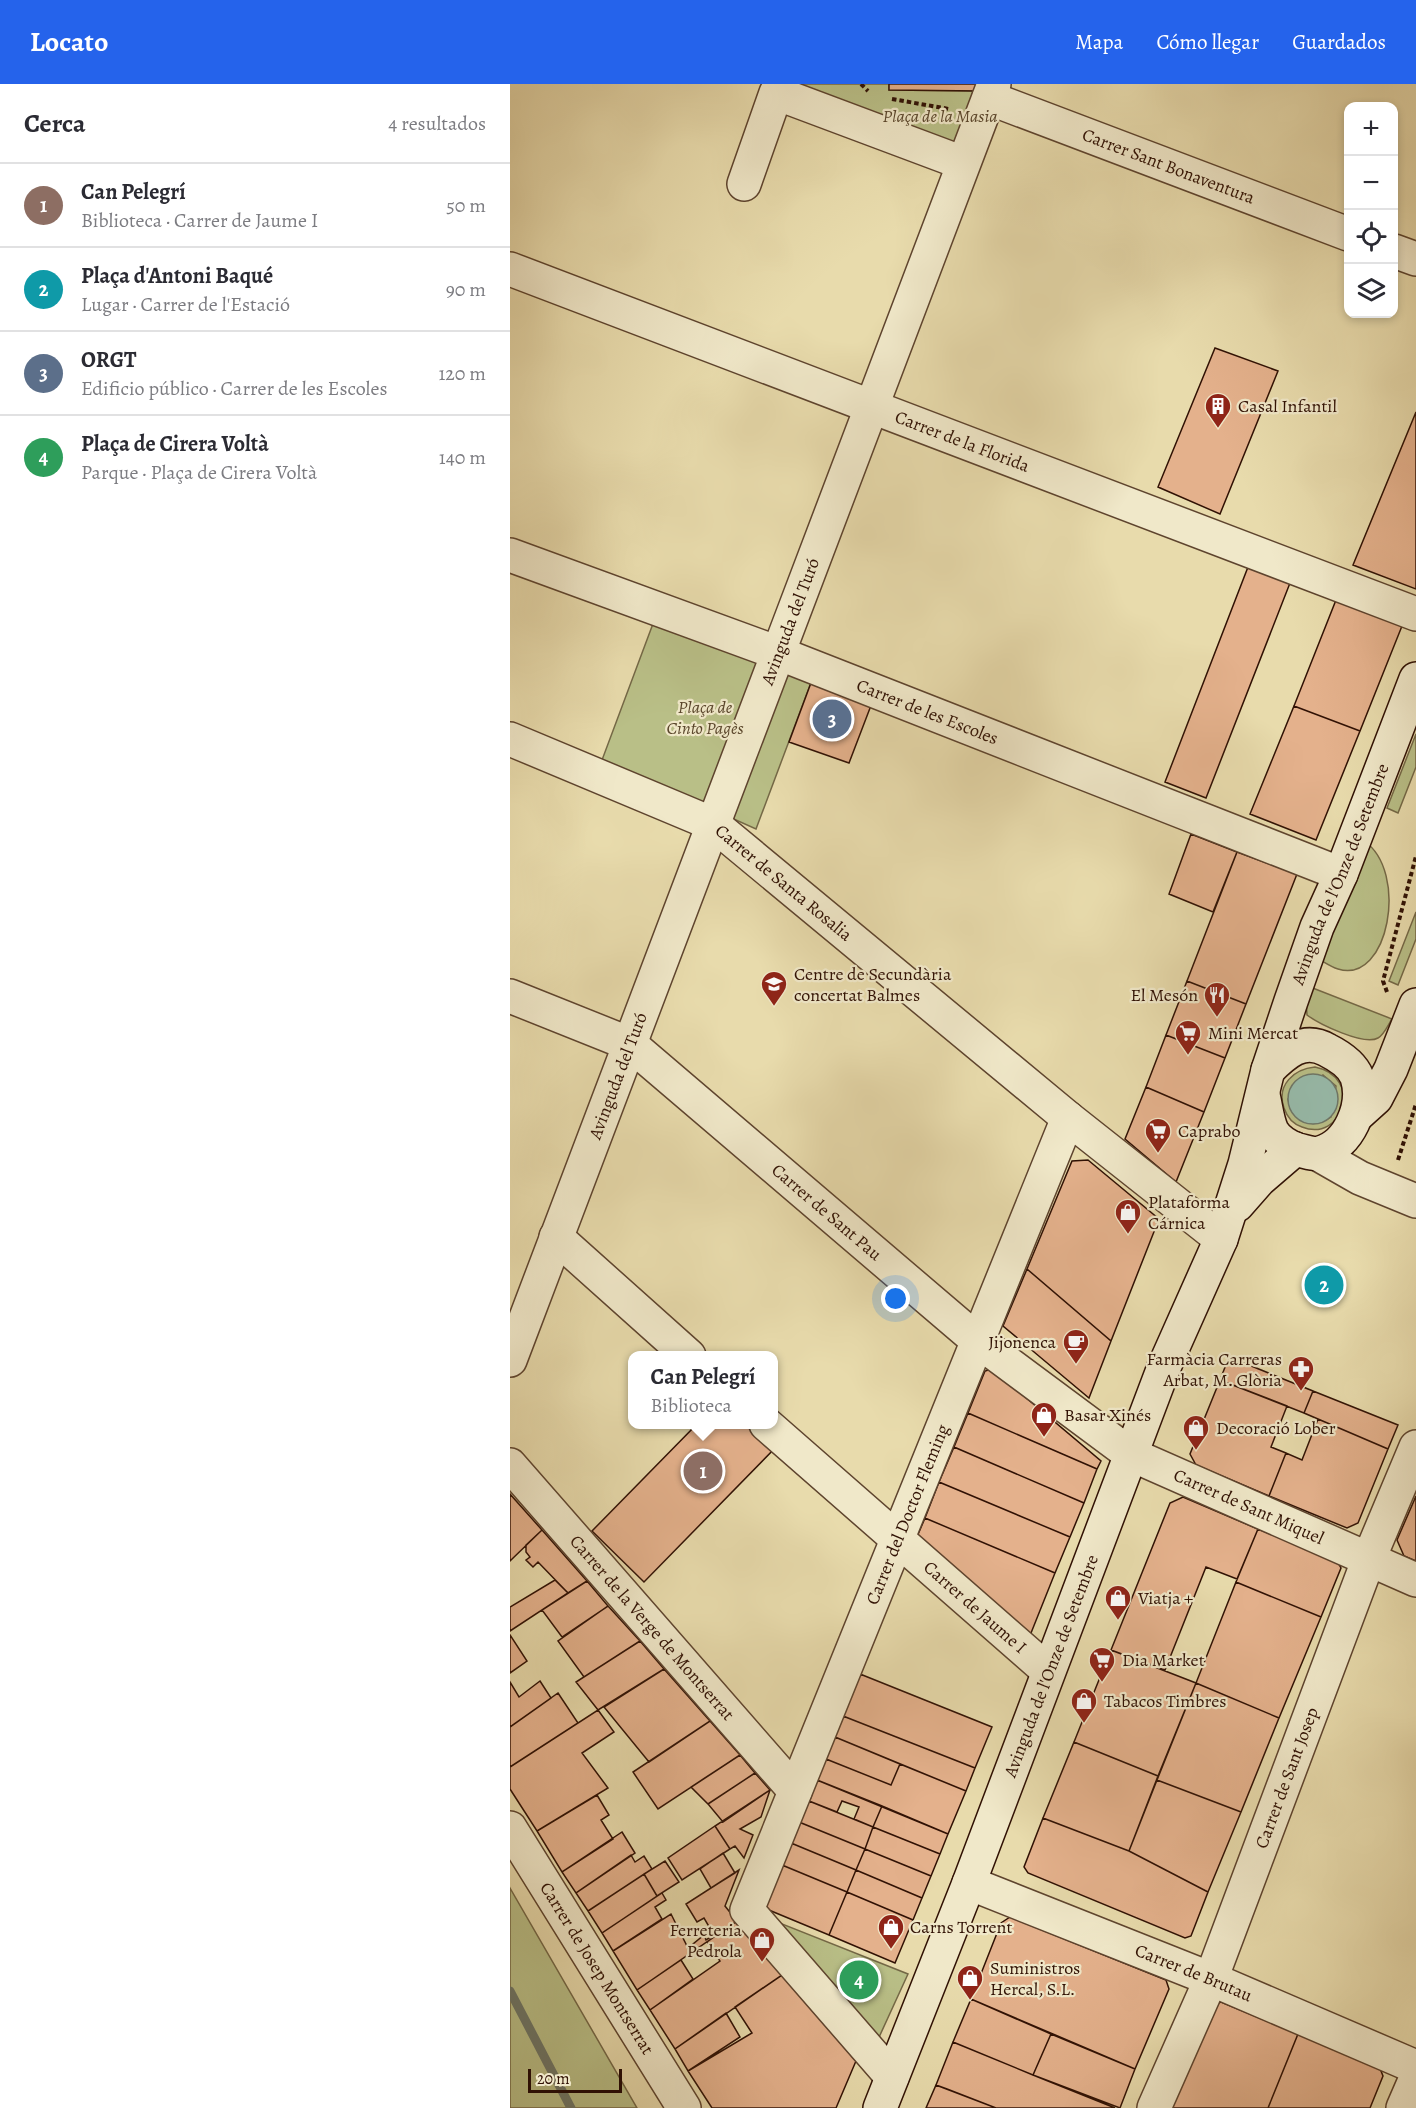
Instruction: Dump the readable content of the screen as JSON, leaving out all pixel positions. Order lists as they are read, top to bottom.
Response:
{
  "streets": {
    "street": [
      "Carrer Sant Bonaventura",
      "Carrer de la Florida",
      "Avinguda del Turó",
      "Carrer de les Escoles",
      "Avinguda de l'Onze de Setembre",
      "Carrer de Santa Rosalia",
      "Carrer de Sant Pau",
      "Carrer de Sant Miquel",
      "Carrer del Doctor Fleming",
      "Carrer de Jaume I",
      "Carrer de la Verge de Montserrat",
      "Carrer de Sant Josep",
      "Carrer de Josep Montserrat",
      "Carrer de Brutau"
    ]
  },
  "crossings": [
    ["Carrer Sant Bonaventura", "Avinguda del Turó"],
    ["Carrer de la Florida", "Avinguda del Turó"],
    ["Avinguda del Turó", "Carrer de les Escoles"],
    ["Avinguda del Turó", "Carrer de Santa Rosalia"],
    ["Avinguda del Turó", "Carrer de Sant Pau"],
    ["Carrer de les Escoles", "Avinguda de l'Onze de Setembre"],
    ["Avinguda de l'Onze de Setembre", "Carrer de Santa Rosalia"],
    ["Avinguda de l'Onze de Setembre", "Carrer de Sant Pau"],
    ["Avinguda de l'Onze de Setembre", "Carrer de Sant Miquel"],
    ["Avinguda de l'Onze de Setembre", "Carrer del Doctor Fleming"],
    ["Avinguda de l'Onze de Setembre", "Carrer de Jaume I"],
    ["Avinguda de l'Onze de Setembre", "Carrer de Brutau"],
    ["Carrer de Santa Rosalia", "Carrer del Doctor Fleming"],
    ["Carrer de Sant Pau", "Carrer de Sant Miquel"],
    ["Carrer de Sant Pau", "Carrer del Doctor Fleming"],
    ["Carrer de Sant Miquel", "Carrer de Sant Josep"],
    ["Carrer del Doctor Fleming", "Carrer de Jaume I"],
    ["Carrer del Doctor Fleming", "Carrer de la Verge de Montserrat"],
    ["Carrer de Sant Josep", "Carrer de Brutau"]
  ],
  "parks": ["Plaça de la Masia", "Plaça de Cinto Pagès"],
  "places": {
    "building": ["Casal Infantil"],
    "school or university": ["Centre de Secundària concertat Balmes"],
    "restaurant": ["El Mesón"],
    "supermarket": ["Mini Mercat", "Caprabo", "Dia Market"],
    "shop": [
      "Plataforma Cárnica",
      "Basar Xinés",
      "Decoració Lober",
      "Viatja +",
      "Tabacos Timbres",
      "Carns Torrent",
      "Ferreteria Pedrola",
      "Suministros Hercal, S.L."
    ],
    "cafe": ["Jijonenca"],
    "pharmacy": ["Farmàcia Carreras Arbat, M. Glòria"]
  },
  "scale_bar": "20 m",
  "page": {
    "header": "Locato",
    "nav": ["Mapa", "Cómo llegar", "Guardados"],
    "heading": ["Cerca", "4 resultados"],
    "map_buttons": ["+", "−"],
    "list": [
      {
        "mark": "1",
        "name": "Can Pelegrí",
        "note": "Biblioteca · Carrer de Jaume I",
        "value": "50 m"
      },
      {
        "mark": "2",
        "name": "Plaça d'Antoni Baqué",
        "note": "Lugar · Carrer de l'Estació",
        "value": "90 m"
      },
      {
        "mark": "3",
        "name": "ORGT",
        "note": "Edificio público · Carrer de les Escoles",
        "value": "120 m"
      },
      {
        "mark": "4",
        "name": "Plaça de Cirera Voltà",
        "note": "Parque · Plaça de Cirera Voltà",
        "value": "140 m"
      }
    ],
    "pins": [
      "3",
      "2",
      "1",
      "4"
    ],
    "popup": ["Can Pelegrí", "Biblioteca"],
    "scale": "20 m"
  }
}
